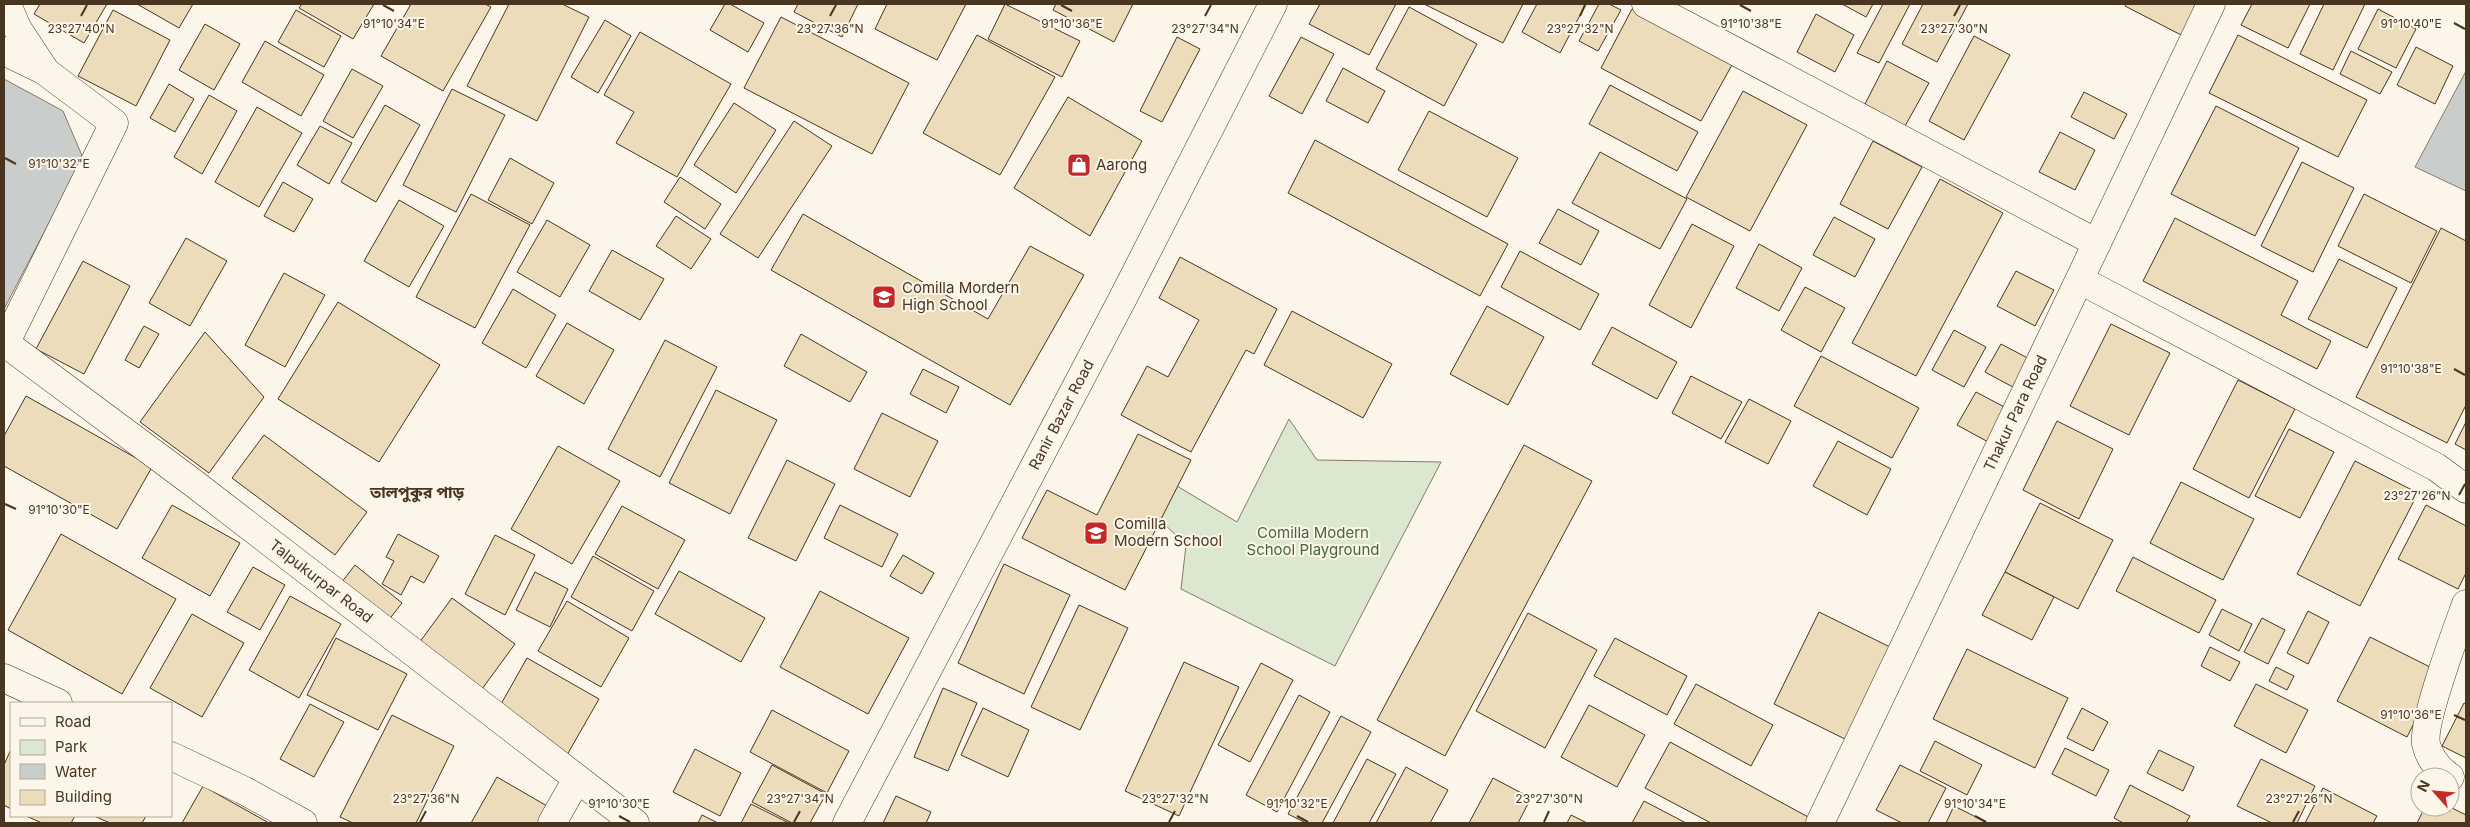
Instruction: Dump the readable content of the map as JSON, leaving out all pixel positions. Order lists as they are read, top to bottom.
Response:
{
  "streets": {
    "street": ["Thakur Para Road", "Ranir Bazar Road", "Talpukurpar Road"]
  },
  "districts": ["তালপুকুর পাড়"],
  "parks": ["Comilla Modern School Playground"],
  "places": {
    "shop": ["Aarong"],
    "school or university": ["Comilla Mordern High School", "Comilla Modern School"]
  },
  "legend": [
    "Road",
    "Park",
    "Water",
    "Building"
  ],
  "north": "top left",
  "coordinates": [
    "91°10'34\"E",
    "91°10'36\"E",
    "91°10'38\"E",
    "91°10'40\"E",
    "23°27'40\"N",
    "23°27'36\"N",
    "23°27'34\"N",
    "23°27'32\"N",
    "23°27'30\"N",
    "91°10'32\"E",
    "23°27'26\"N",
    "91°10'30\"E"
  ]
}
